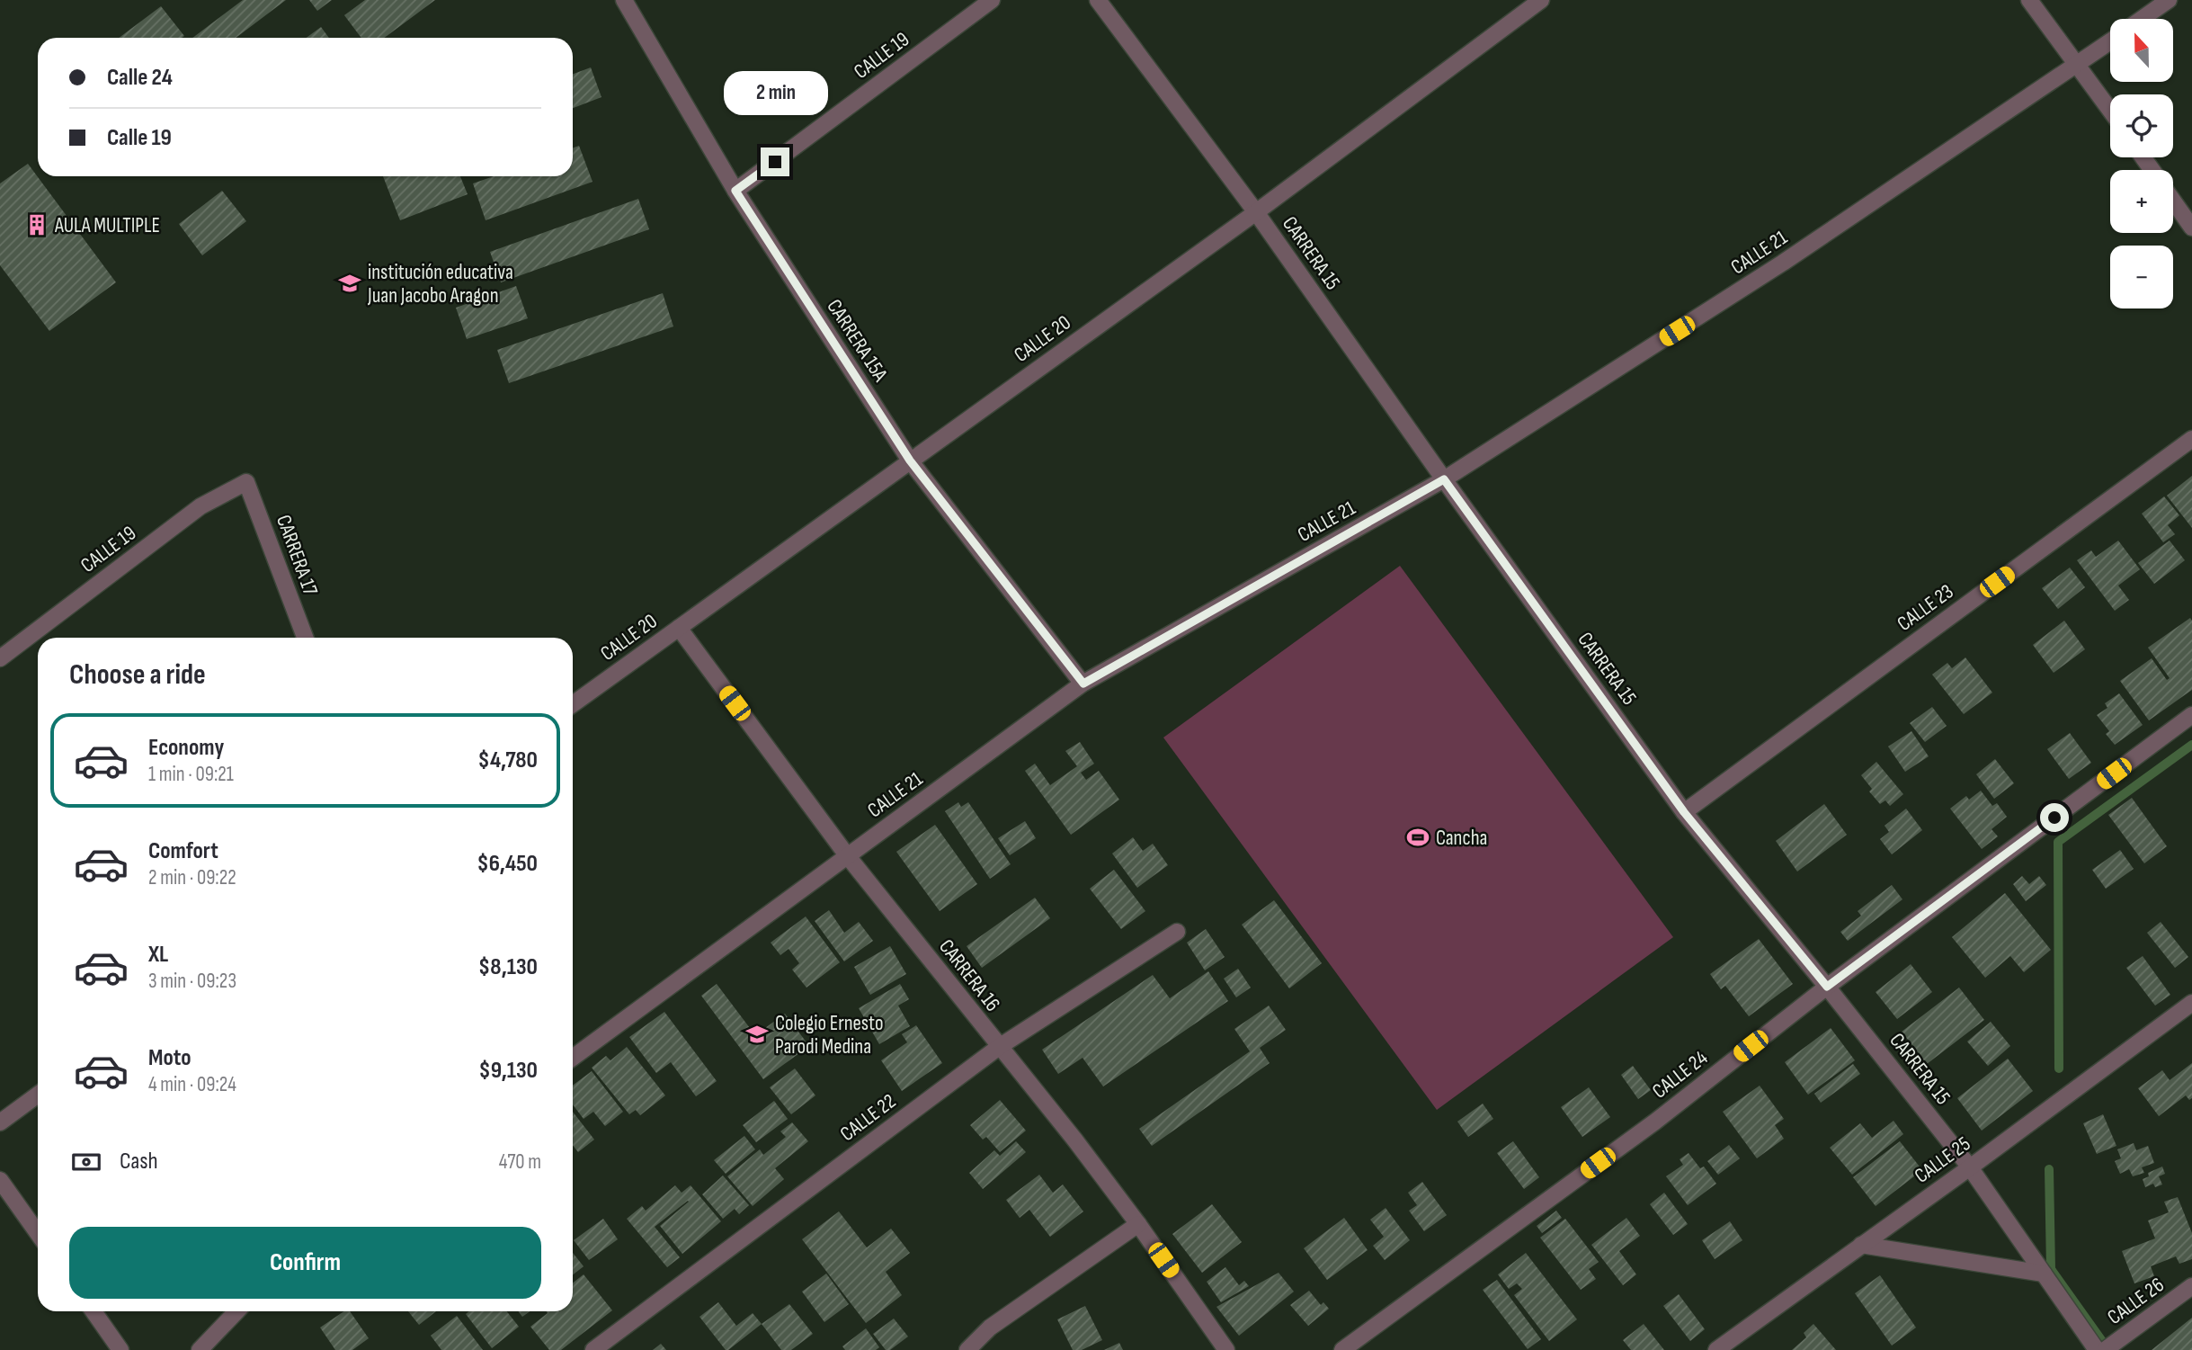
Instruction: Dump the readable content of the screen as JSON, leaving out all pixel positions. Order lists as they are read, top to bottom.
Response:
{
  "streets": {
    "street": [
      "CALLE 19",
      "CALLE 21",
      "CARRERA 15",
      "CALLE 20",
      "CARRERA 15A",
      "CARRERA 17",
      "CALLE 23",
      "CARRERA 16",
      "CALLE 24",
      "CALLE 22",
      "CALLE 25",
      "CALLE 26"
    ]
  },
  "crossings": [
    ["CALLE 19", "CARRERA 15A"],
    ["CALLE 19", "CARRERA 17"],
    ["CALLE 21", "CARRERA 15"],
    ["CALLE 21", "CARRERA 15A"],
    ["CALLE 21", "CARRERA 16"],
    ["CARRERA 15", "CALLE 20"],
    ["CARRERA 15", "CALLE 23"],
    ["CARRERA 15", "CALLE 24"],
    ["CARRERA 15", "CALLE 25"],
    ["CALLE 20", "CARRERA 15A"],
    ["CALLE 20", "CARRERA 16"],
    ["CARRERA 16", "CALLE 22"]
  ],
  "places": {
    "building": ["AULA MULTIPLE"],
    "school or university": ["institución educativa Juan Jacobo Aragon", "Colegio Ernesto Parodi Medina"],
    "sports": ["Cancha"]
  },
  "north": "top",
  "page": {
    "map_buttons": ["+", "−"],
    "banner": ["Calle 24", "Calle 19"],
    "bubble": "2 min",
    "heading": "Choose a ride",
    "list": [
      {
        "name": "Economy",
        "note": "1 min · 09:21",
        "value": "$4,780"
      },
      {
        "name": "Comfort",
        "note": "2 min · 09:22",
        "value": "$6,450"
      },
      {
        "name": "XL",
        "note": "3 min · 09:23",
        "value": "$8,130"
      },
      {
        "name": "Moto",
        "note": "4 min · 09:24",
        "value": "$9,130"
      }
    ],
    "pay": ["Cash", "470 m"],
    "buttons": "Confirm"
  }
}
